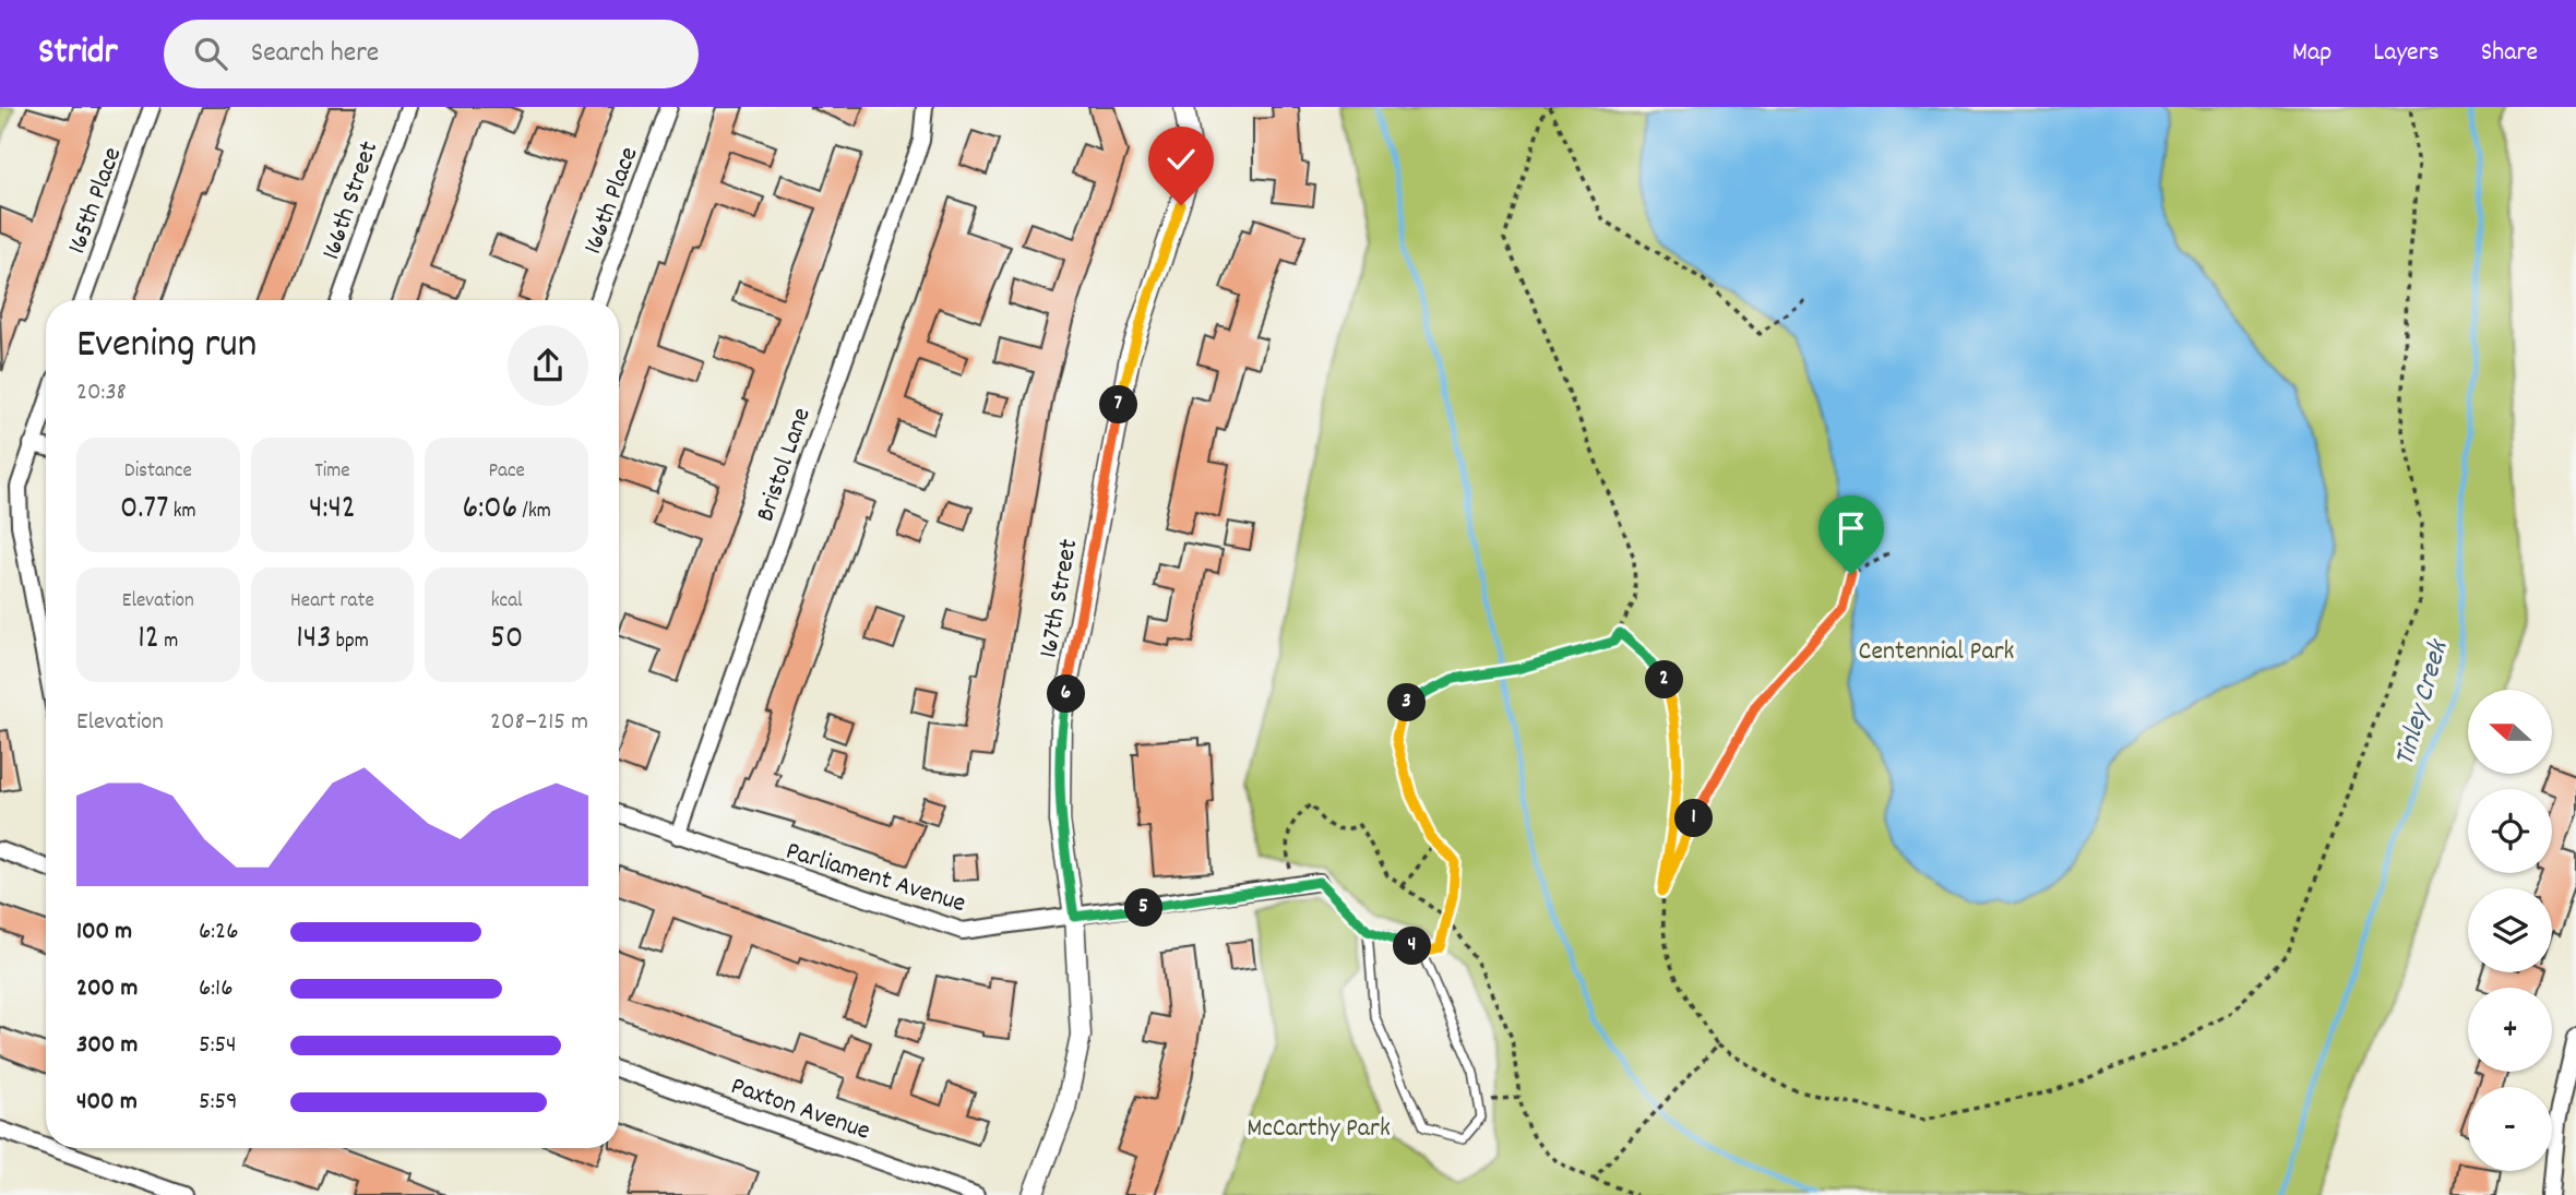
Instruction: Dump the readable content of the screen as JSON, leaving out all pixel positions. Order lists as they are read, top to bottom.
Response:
{
  "streets": {
    "street": [
      "165th Place",
      "166th Street",
      "166th Place",
      "Bristol Lane",
      "167th Street",
      "Parliament Avenue",
      "Paxton Avenue"
    ]
  },
  "crossings": [
    ["Bristol Lane", "Parliament Avenue"],
    ["167th Street", "Parliament Avenue"]
  ],
  "water": ["Tinley Creek"],
  "parks": ["Centennial Park", "McCarthy Park"],
  "north": "left",
  "page": {
    "header": "Stridr",
    "search": "Search here",
    "nav": ["Map", "Layers", "Share"],
    "heading": ["Evening run", "20:38"],
    "pins": [
      "7",
      "2",
      "6",
      "3",
      "1",
      "5",
      "4"
    ],
    "stats": [
      ["Distance", "0.77 km"],
      ["Time", "4:42"],
      ["Pace", "6:06 /km"],
      ["Elevation", "12 m"],
      ["Heart rate", "143 bpm"],
      ["kcal", "50"]
    ],
    "map_buttons": ["+", "−"],
    "chart": ["Elevation", "208–215 m"],
    "list": [
      {
        "name": "100 m",
        "note": "6:26"
      },
      {
        "name": "200 m",
        "note": "6:16"
      },
      {
        "name": "300 m",
        "note": "5:54"
      },
      {
        "name": "400 m",
        "note": "5:59"
      }
    ]
  }
}
